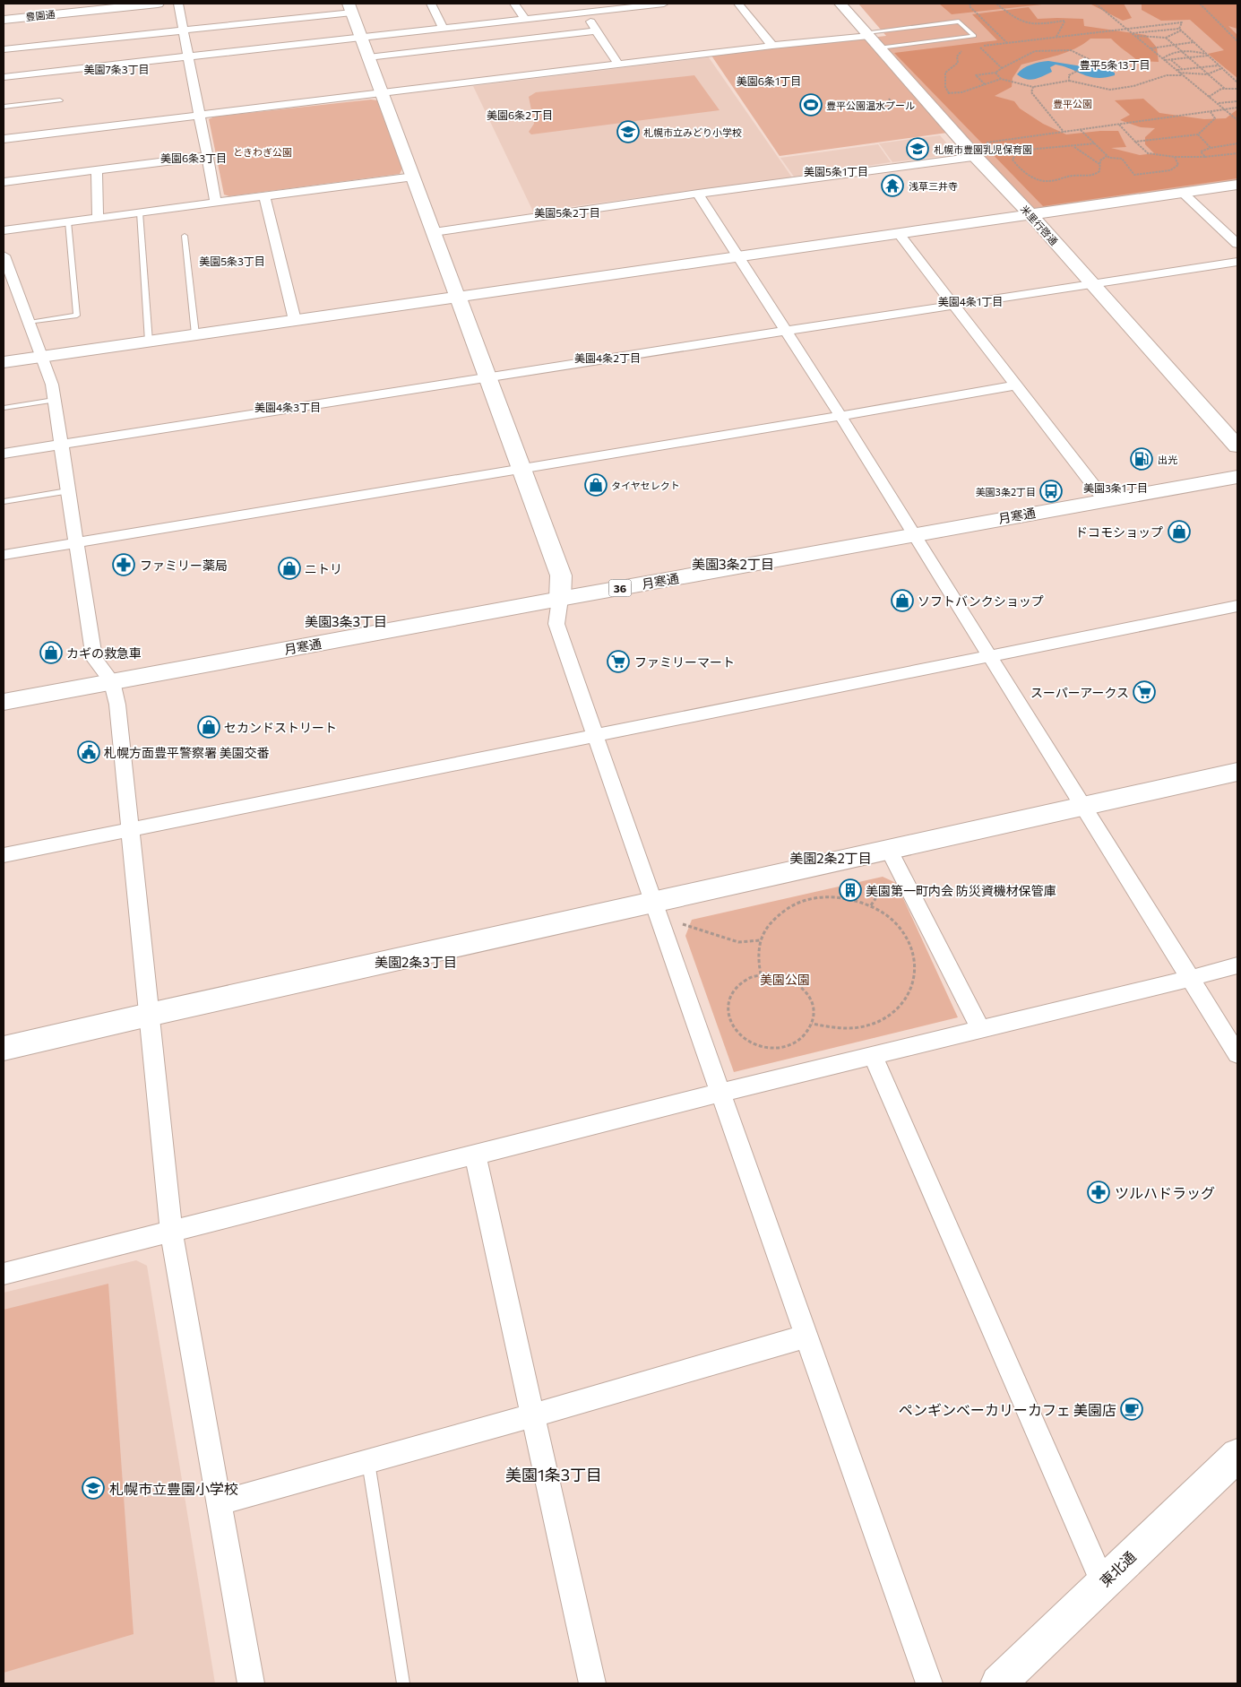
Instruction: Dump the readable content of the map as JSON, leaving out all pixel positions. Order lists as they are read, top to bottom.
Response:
{
  "streets": {
    "main road": [
      "豊園通",
      "米里行啓通",
      "月寒通",
      "36",
      "東北通"
    ]
  },
  "districts": [
    "豊平5条13丁目",
    "美園7条3丁目",
    "美園6条1丁目",
    "美園6条2丁目",
    "美園6条3丁目",
    "美園5条1丁目",
    "美園5条2丁目",
    "美園5条3丁目",
    "美園4条1丁目",
    "美園4条2丁目",
    "美園4条3丁目",
    "美園3条1丁目",
    "美園3条2丁目",
    "美園3条3丁目",
    "美園2条2丁目",
    "美園2条3丁目",
    "美園1条3丁目"
  ],
  "parks": ["豊平公園", "ときわぎ公園", "美園公園"],
  "places": {
    "sports": ["豊平公園温水プール"],
    "school or university": ["札幌市立みどり小学校", "札幌市豊園乳児保育園", "札幌市立豊園小学校"],
    "temple": ["浅草三井寺"],
    "fuel station": ["出光"],
    "shop": [
      "タイヤセレクト",
      "ドコモショップ",
      "ニトリ",
      "ソフトバンクショップ",
      "カギの救急車",
      "セカンドストリート"
    ],
    "bus stop": ["美園3条2丁目"],
    "pharmacy": ["ファミリー薬局", "ツルハドラッグ"],
    "supermarket": ["ファミリーマート", "スーパーアークス"],
    "public building": ["札幌方面豊平警察署 美園交番"],
    "building": ["美園第一町内会 防災資機材保管庫"],
    "cafe": ["ペンギンベーカリーカフェ 美園店"]
  }
}
